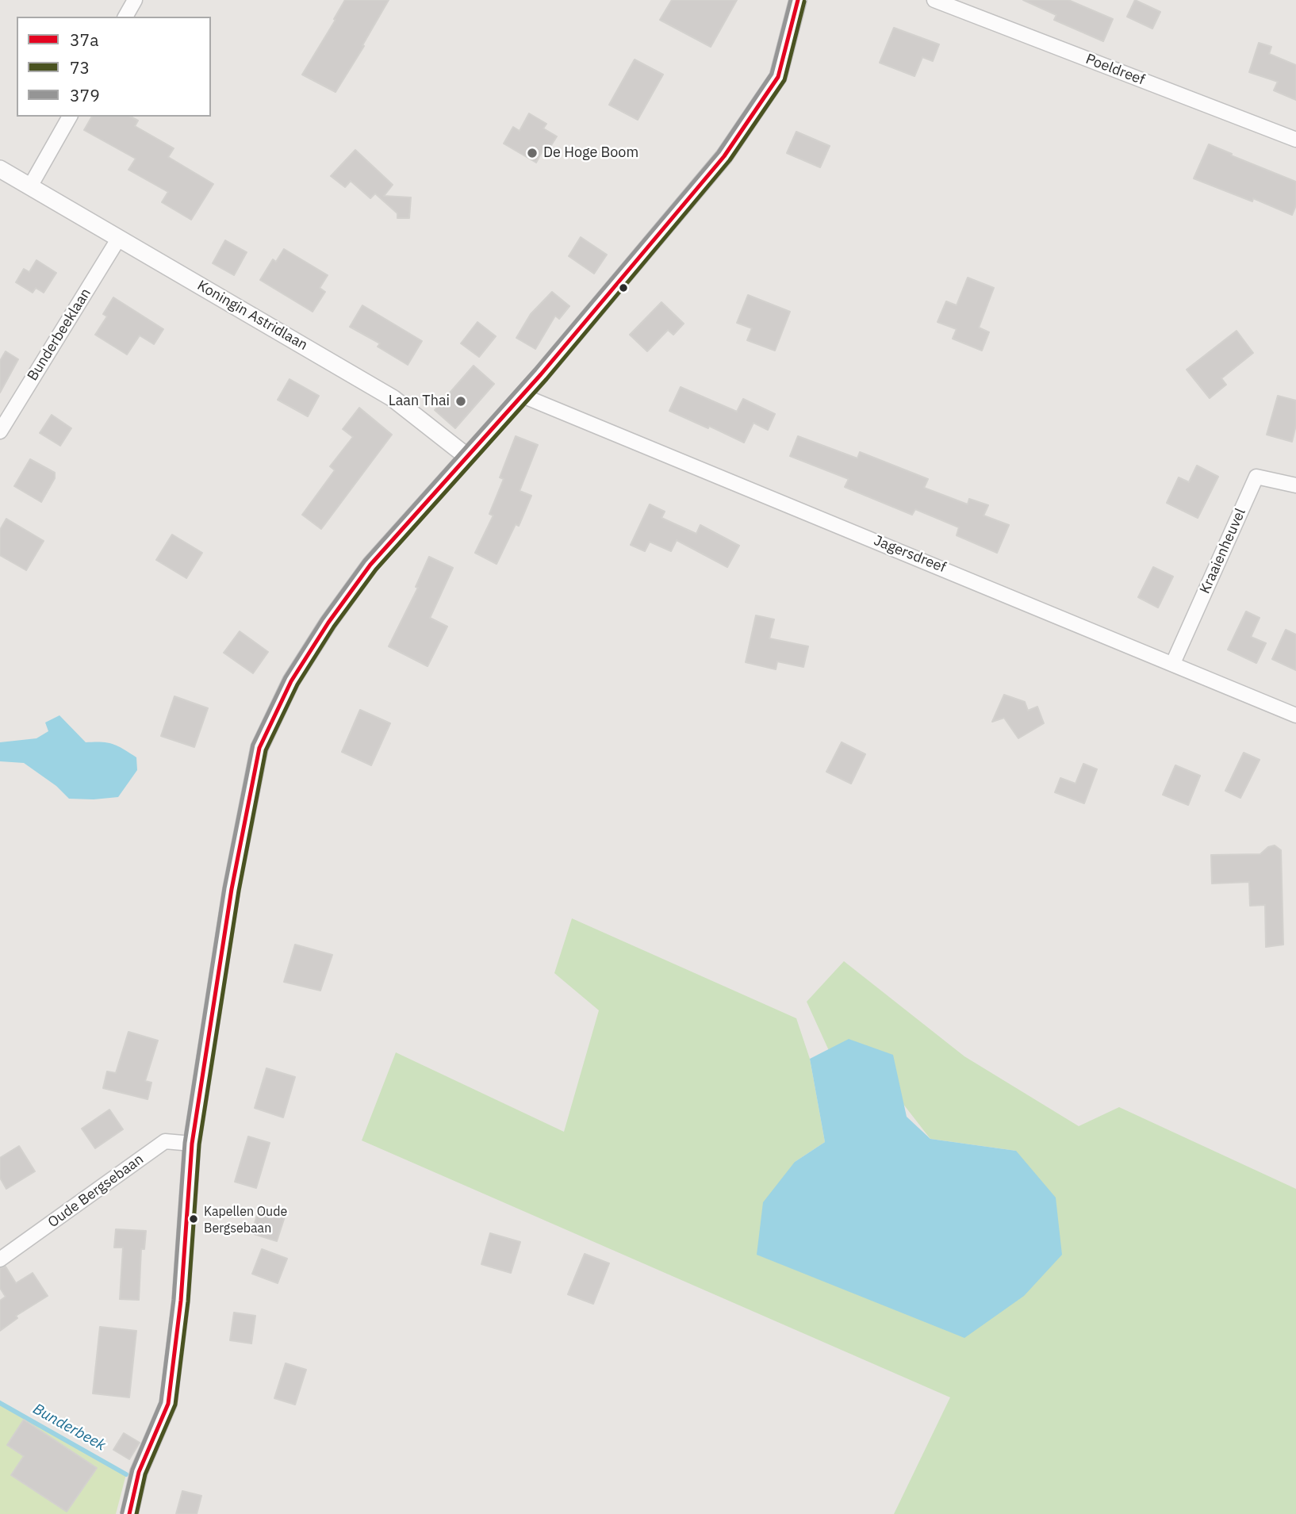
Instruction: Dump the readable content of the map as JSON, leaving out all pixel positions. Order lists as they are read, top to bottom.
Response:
{
  "streets": {
    "street": [
      "Poeldreef",
      "Koningin Astridlaan",
      "Bunderbeeklaan",
      "Kraaienheuvel",
      "Jagersdreef",
      "Oude Bergsebaan"
    ]
  },
  "crossings": [
    ["Koningin Astridlaan", "Bunderbeeklaan"],
    ["Kraaienheuvel", "Jagersdreef"]
  ],
  "water": ["Bunderbeek"],
  "places": ["De Hoge Boom", "Laan Thai", "Kapellen Oude Bergsebaan"],
  "lines": ["transit line 37a", "transit line 379", "transit line 73"],
  "legend": ["37a", "73", "379"]
}
